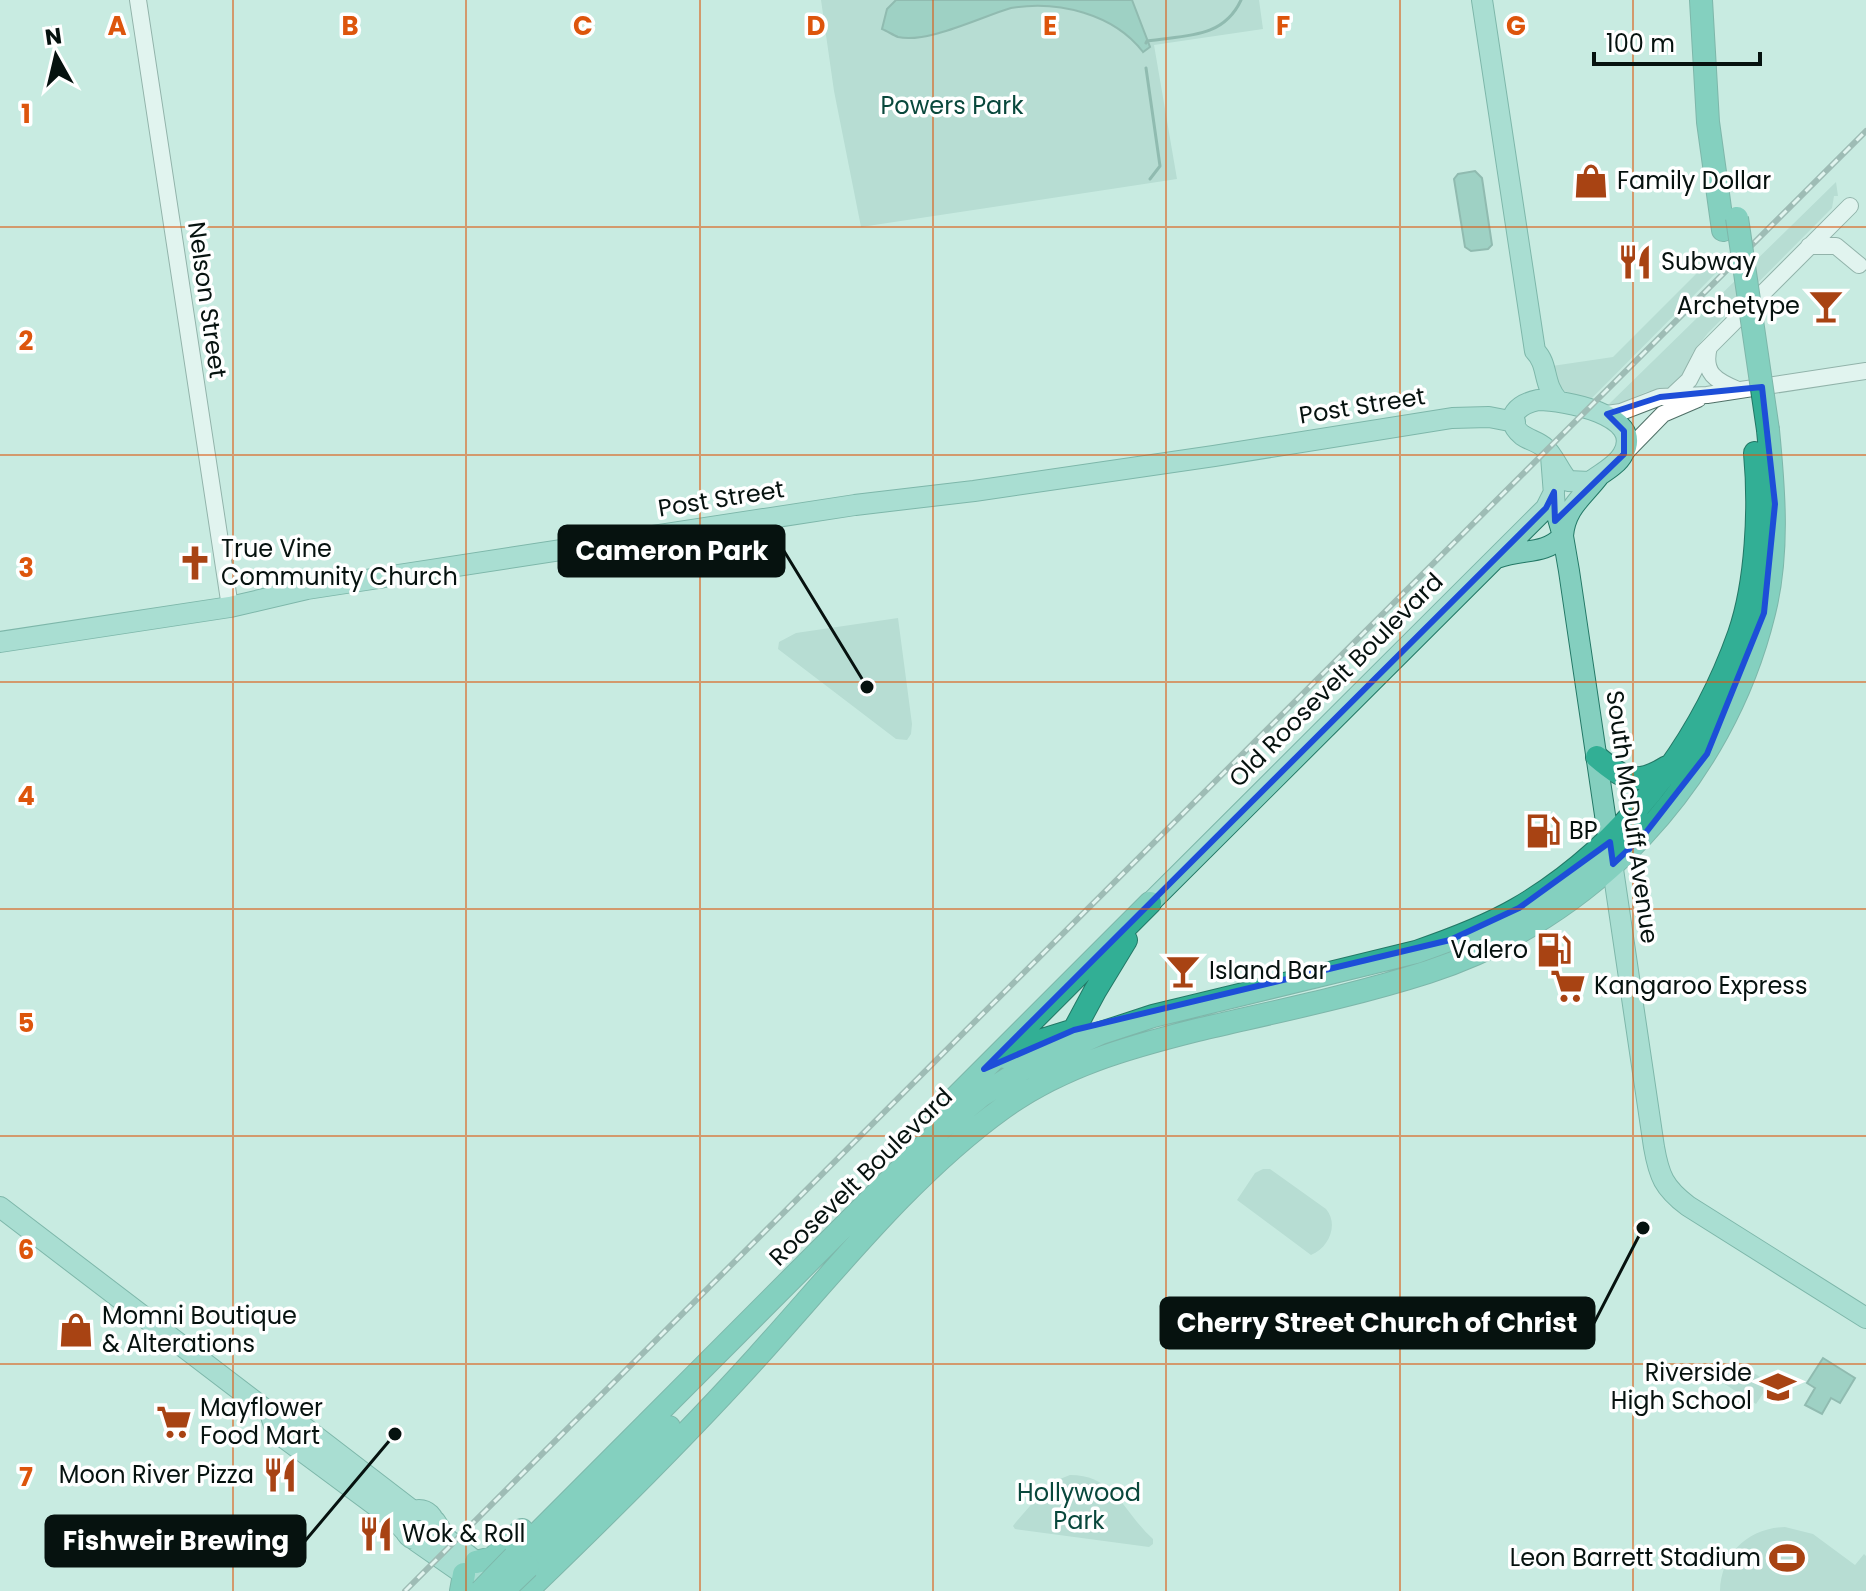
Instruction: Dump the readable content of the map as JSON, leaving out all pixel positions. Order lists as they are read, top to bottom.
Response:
{
  "streets": {
    "highway": ["Roosevelt Boulevard"],
    "main road": ["Post Street", "Old Roosevelt Boulevard", "South McDuff Avenue"],
    "street": ["Nelson Street"]
  },
  "crossings": [
    ["Nelson Street", "Post Street"],
    ["Old Roosevelt Boulevard", "South McDuff Avenue"],
    ["South McDuff Avenue", "Roosevelt Boulevard"]
  ],
  "parks": ["Powers Park", "Hollywood Park"],
  "places": {
    "shop": ["Family Dollar", "Momni Boutique & Alterations"],
    "restaurant": ["Subway", "Moon River Pizza", "Wok & Roll"],
    "bar": ["Archetype", "Island Bar"],
    "church": ["True Vine Community Church"],
    "other": ["Cameron Park", "Cherry Street Church of Christ", "Fishweir Brewing"],
    "fuel station": ["BP", "Valero"],
    "supermarket": ["Kangaroo Express", "Mayflower Food Mart"],
    "school or university": ["Riverside High School"],
    "sports": ["Leon Barrett Stadium"]
  },
  "scale_bar": "100 m",
  "north": "top",
  "grid": {
    "columns": [
      "A",
      "B",
      "C",
      "D",
      "E",
      "F",
      "G"
    ],
    "rows": [
      "1",
      "2",
      "3",
      "4",
      "5",
      "6",
      "7"
    ]
  }
}
